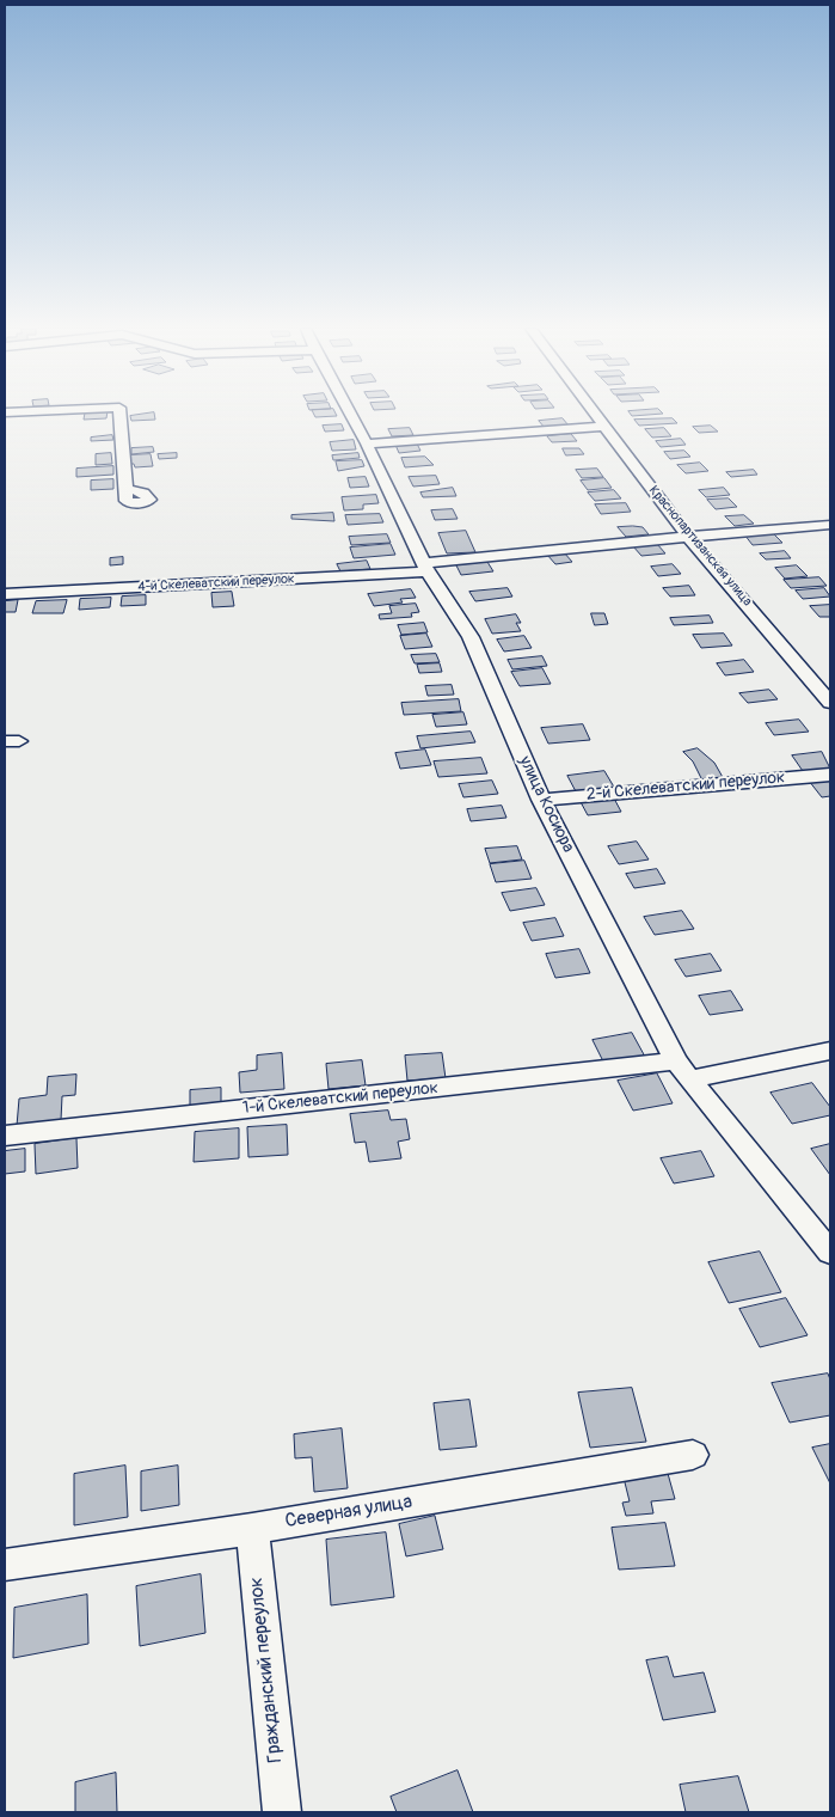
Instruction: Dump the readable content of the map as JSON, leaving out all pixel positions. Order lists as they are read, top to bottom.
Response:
{
  "streets": {
    "street": [
      "Краснопартизанская улица",
      "4-й Скелеватский переулок",
      "2-й Скелеватский переулок",
      "улица Косиора",
      "1-й Скелеватский переулок",
      "Северная улица",
      "Гражданский переулок"
    ]
  },
  "crossings": [
    ["Краснопартизанская улица", "4-й Скелеватский переулок"],
    ["4-й Скелеватский переулок", "улица Косиора"],
    ["2-й Скелеватский переулок", "улица Косиора"],
    ["улица Косиора", "1-й Скелеватский переулок"],
    ["Северная улица", "Гражданский переулок"]
  ]
}
